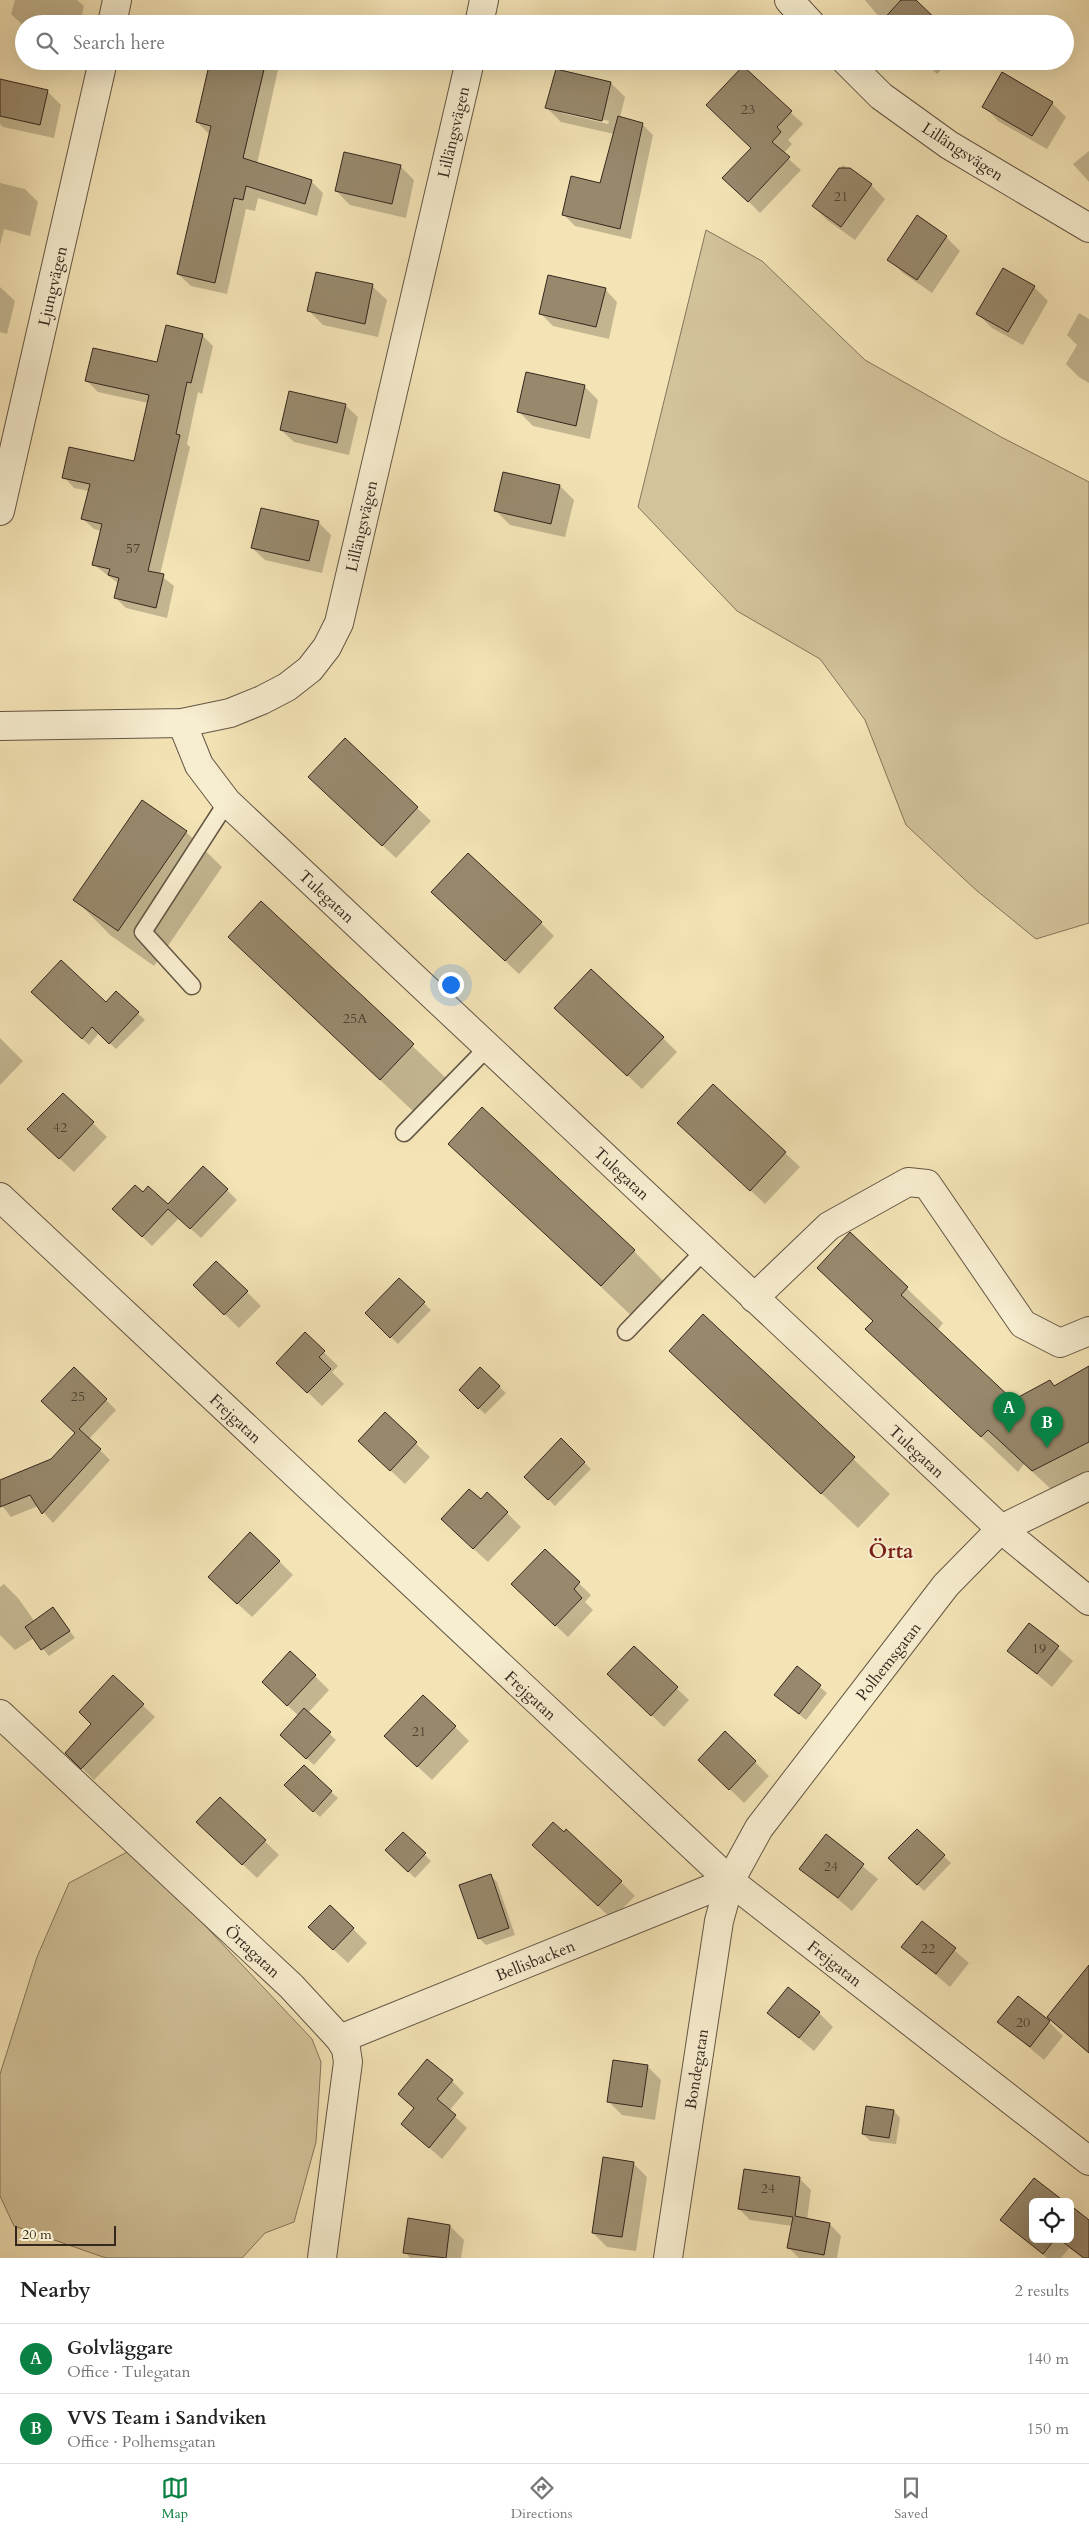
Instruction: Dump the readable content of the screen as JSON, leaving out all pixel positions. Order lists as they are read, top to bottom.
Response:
{
  "streets": {
    "street": [
      "Lillängsvägen",
      "Ljungvägen",
      "Tulegatan",
      "Frejgatan",
      "Polhemsgatan",
      "Örtagatan",
      "Bellisbacken",
      "Bondegatan"
    ]
  },
  "crossings": [
    ["Lillängsvägen", "Tulegatan"],
    ["Tulegatan", "Polhemsgatan"],
    ["Frejgatan", "Polhemsgatan"],
    ["Frejgatan", "Bellisbacken"],
    ["Frejgatan", "Bondegatan"],
    ["Polhemsgatan", "Bellisbacken"],
    ["Polhemsgatan", "Bondegatan"],
    ["Örtagatan", "Bellisbacken"],
    ["Bellisbacken", "Bondegatan"]
  ],
  "districts": ["Örta"],
  "house_numbers": [
    "23",
    "21",
    "57",
    "25A",
    "42",
    "25",
    "19",
    "21",
    "24",
    "22",
    "20",
    "24"
  ],
  "scale_bar": "20 m",
  "page": {
    "search": "Search here",
    "pins": ["A", "B"],
    "scale": "20 m",
    "heading": ["Nearby", "2 results"],
    "list": [
      {
        "mark": "A",
        "name": "Golvläggare",
        "note": "Office · Tulegatan",
        "value": "140 m"
      },
      {
        "mark": "B",
        "name": "VVS Team i Sandviken",
        "note": "Office · Polhemsgatan",
        "value": "150 m"
      }
    ],
    "nav": ["Map", "Directions", "Saved"]
  }
}
